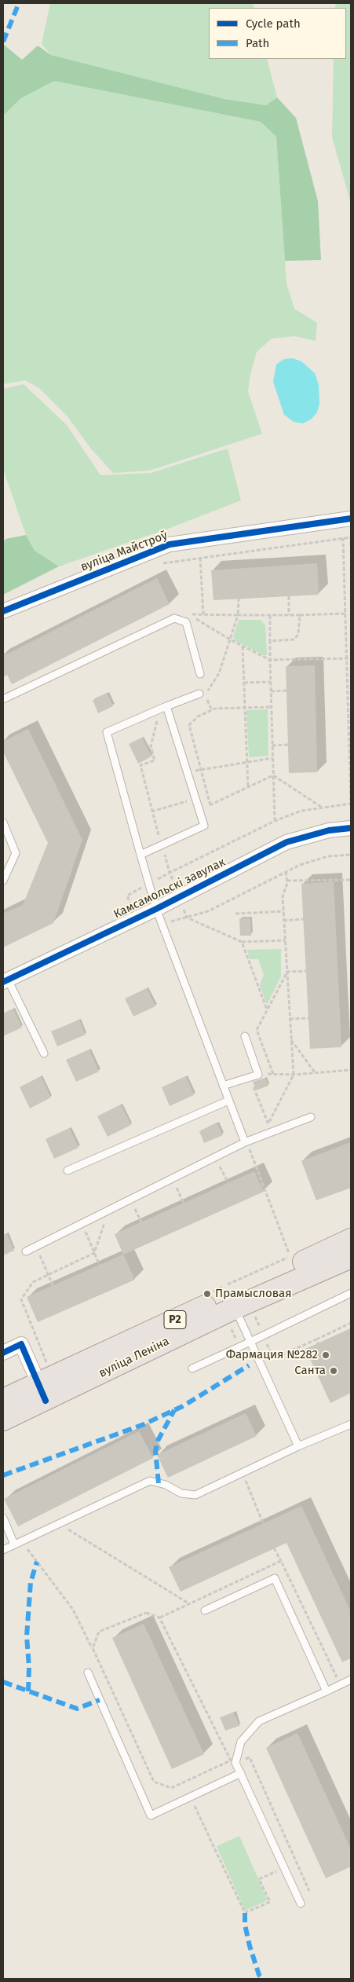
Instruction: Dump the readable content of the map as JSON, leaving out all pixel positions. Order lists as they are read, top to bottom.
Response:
{
  "streets": {
    "main road": ["Р2", "вуліца Леніна"],
    "street": ["вуліца Майстроў", "Камсамольскі завулак"]
  },
  "places": ["Прамысловая", "Фармация №282", "Санта"],
  "legend": ["Cycle path", "Path"]
}
